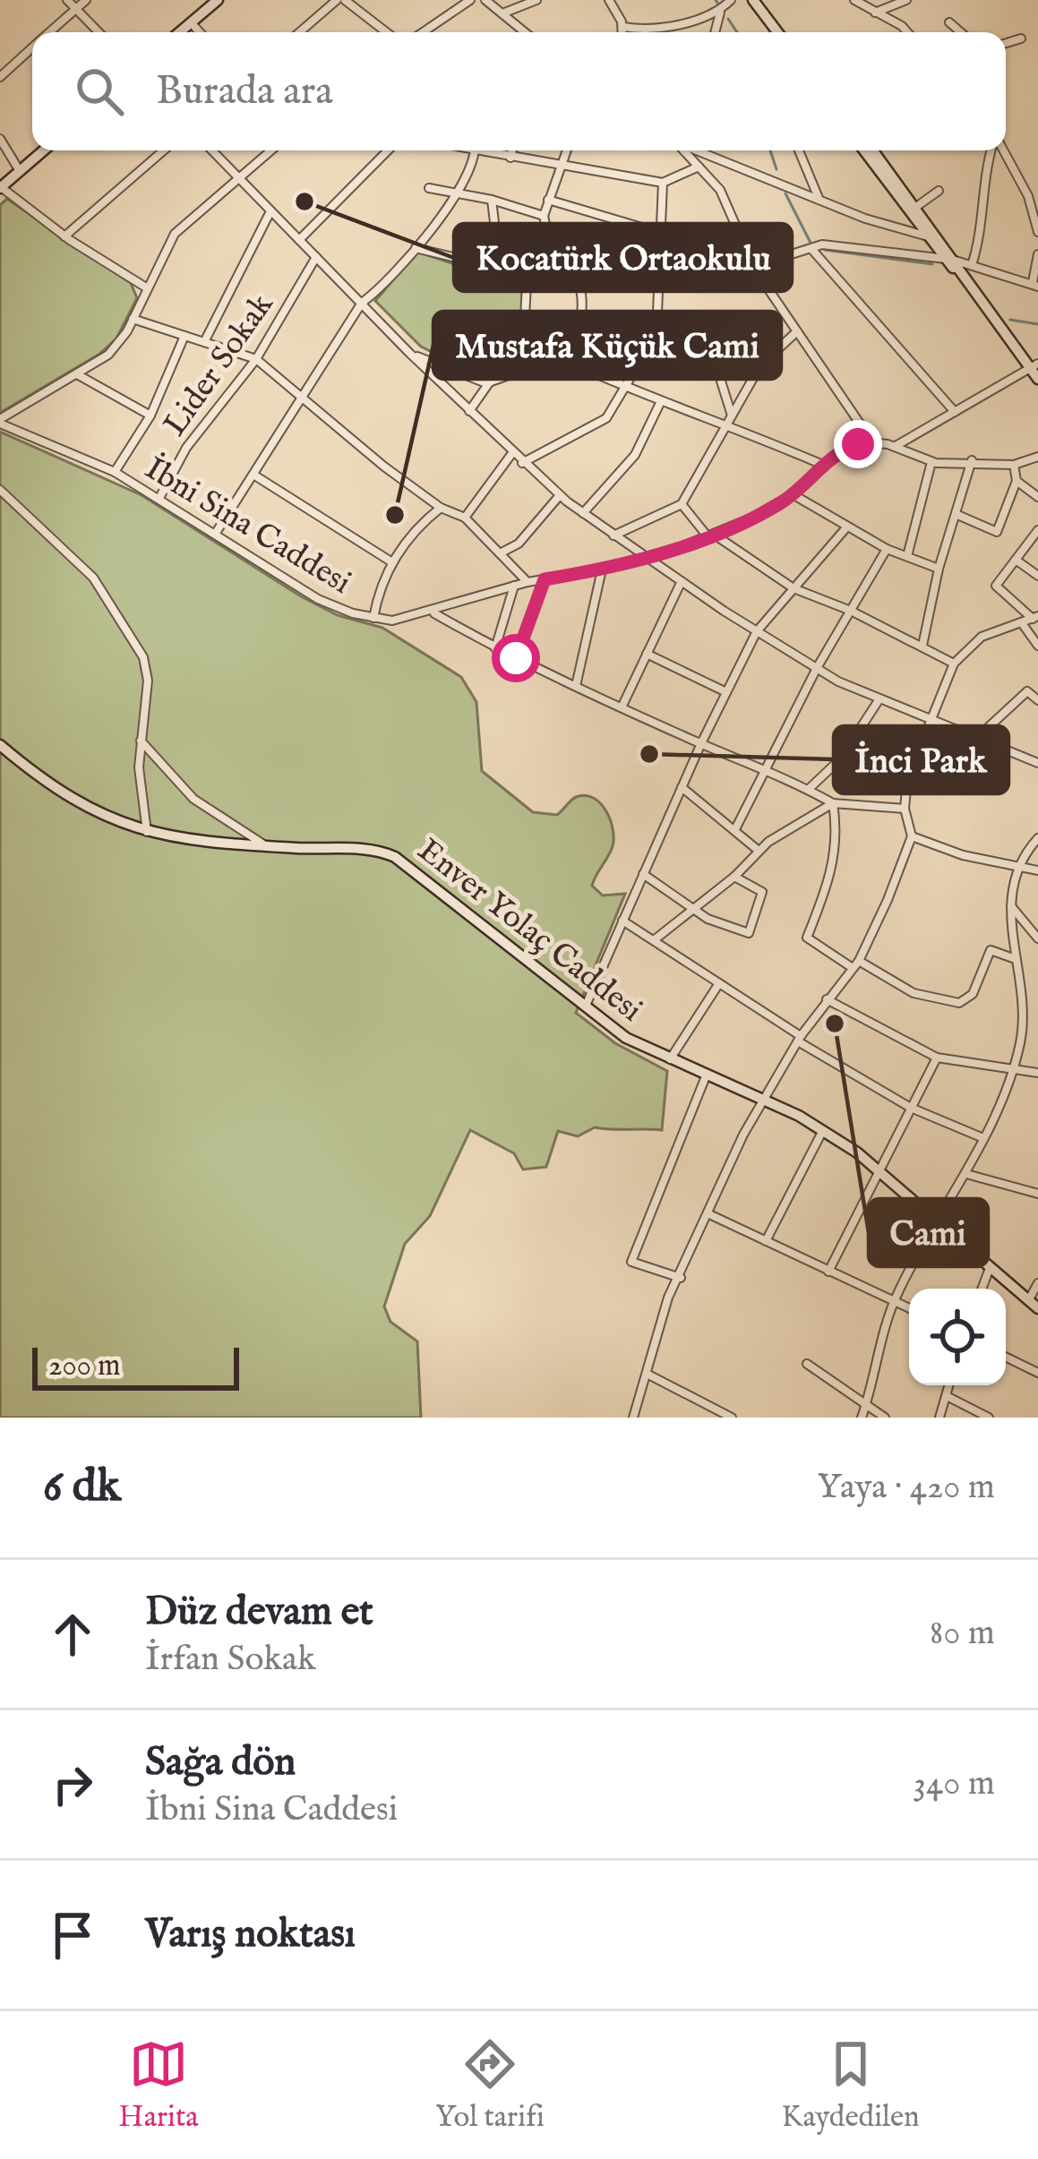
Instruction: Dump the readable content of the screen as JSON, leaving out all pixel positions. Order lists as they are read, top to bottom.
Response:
{
  "streets": {
    "street": ["Lider Sokak", "İbni Sina Caddesi", "Enver Yolaç Caddesi"]
  },
  "crossings": [
    ["Lider Sokak", "İbni Sina Caddesi"]
  ],
  "places": [
    "Kocatürk Ortaokulu",
    "Mustafa Küçük Cami",
    "İnci Park",
    "Cami"
  ],
  "scale_bar": "200 m",
  "page": {
    "search": "Burada ara",
    "scale": "200 m",
    "heading": ["6 dk", "Yaya · 420 m"],
    "list": [
      ["Düz devam et", "İrfan Sokak", "80 m"],
      ["Sağa dön", "İbni Sina Caddesi", "340 m"],
      "Varış noktası"
    ],
    "nav": ["Harita", "Yol tarifi", "Kaydedilen"]
  }
}
